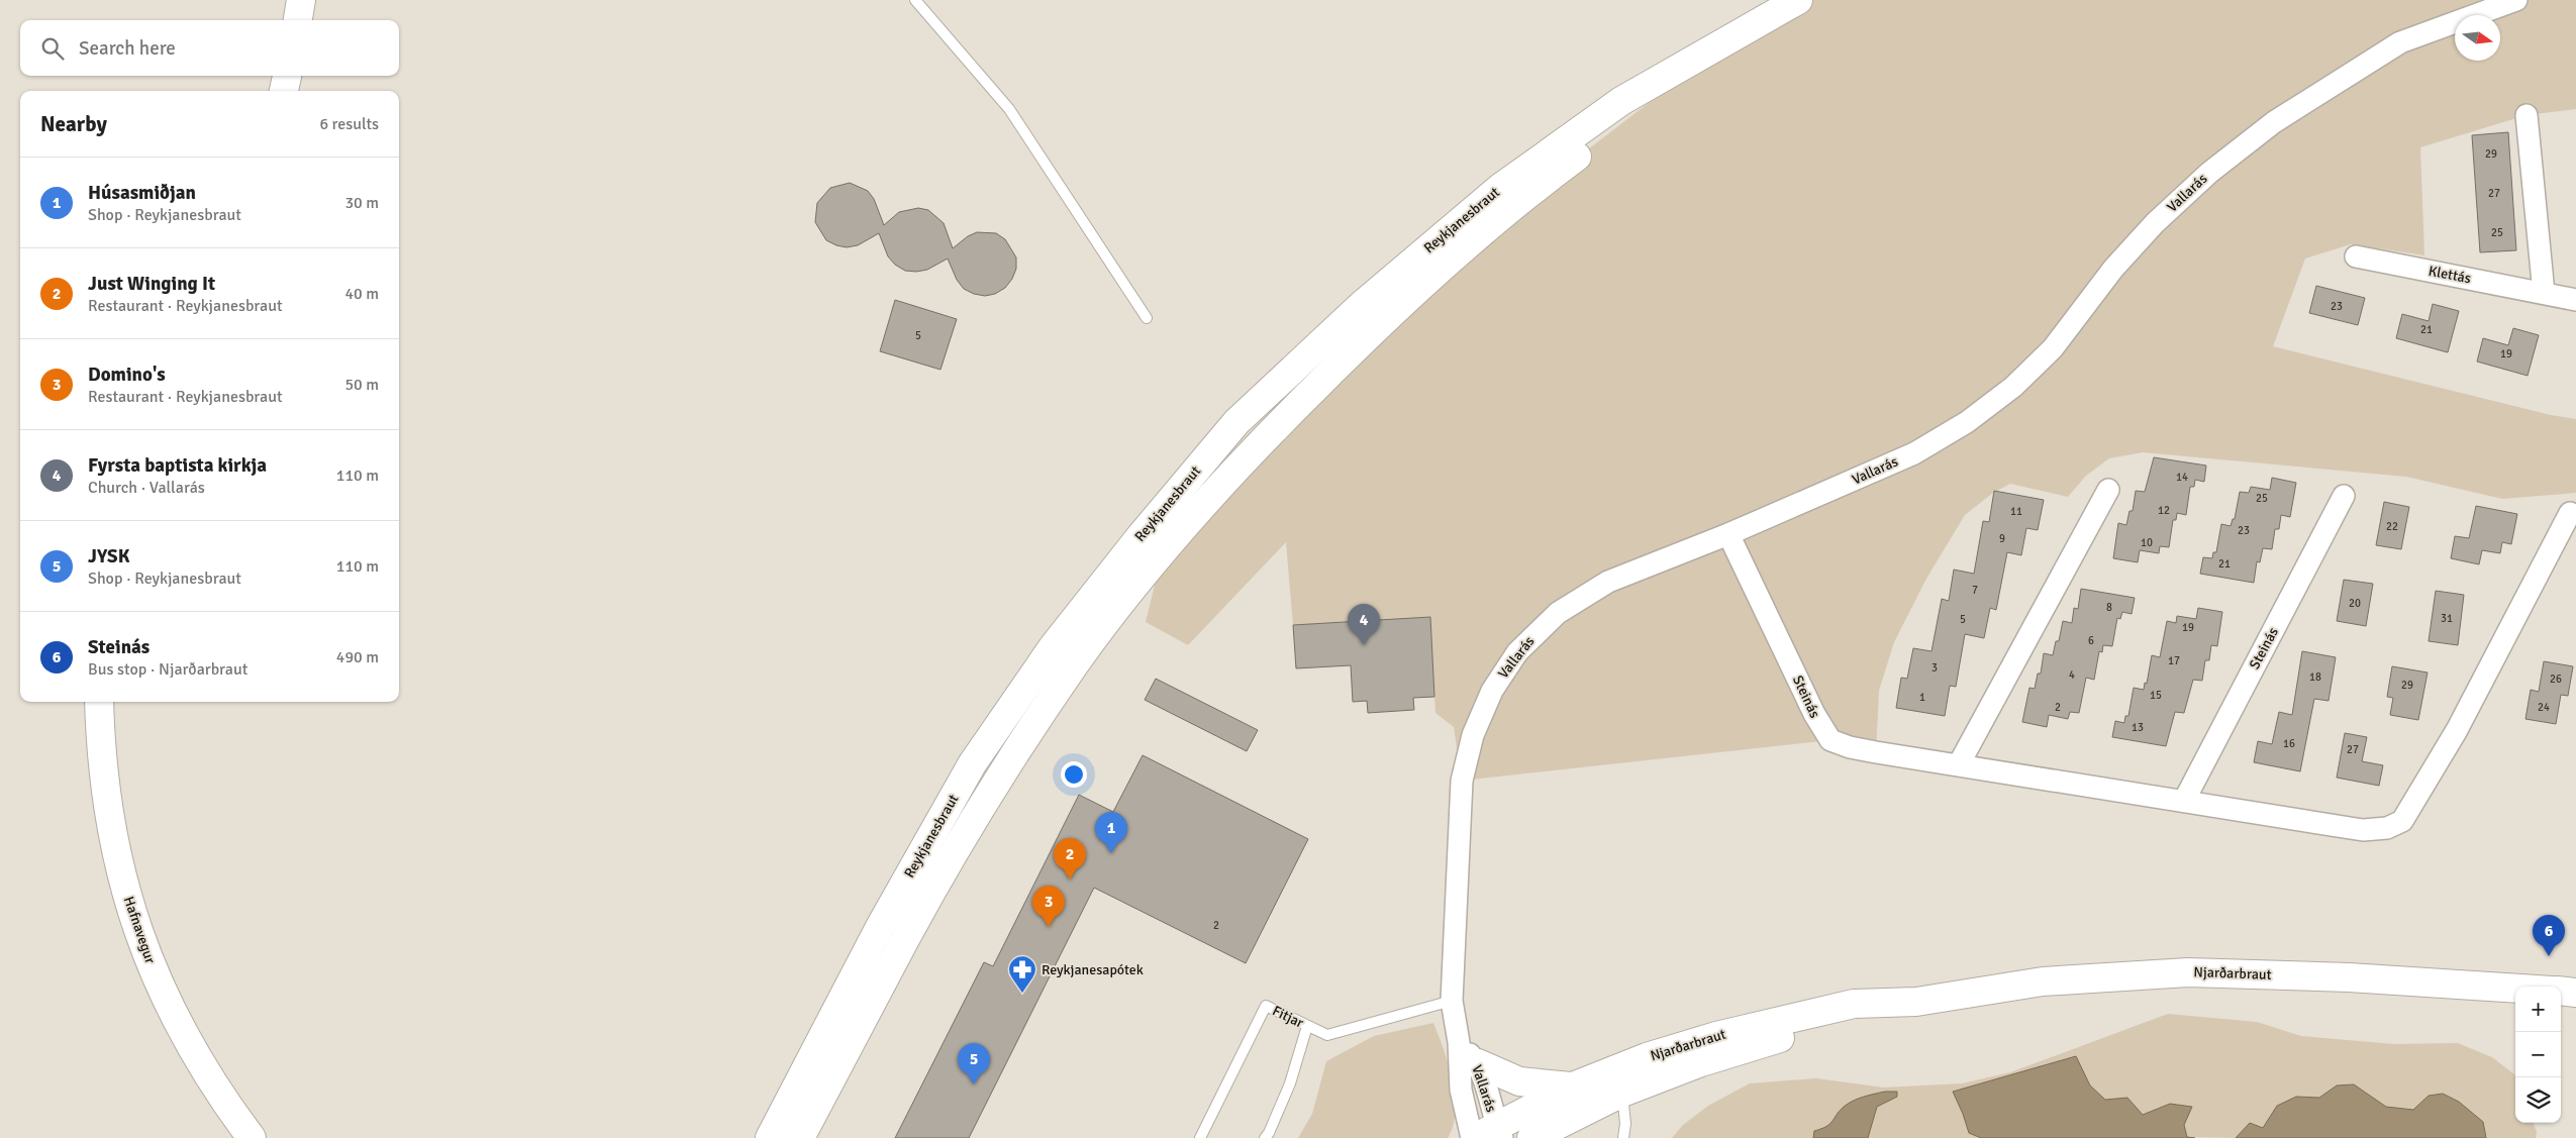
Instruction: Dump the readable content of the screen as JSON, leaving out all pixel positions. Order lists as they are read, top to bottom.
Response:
{
  "streets": {
    "main road": ["Reykjanesbraut", "Hafnavegur", "Njarðarbraut"],
    "street": ["Vallarás", "Klettás", "Steinás"],
    "lane": ["Fitjar"]
  },
  "crossings": [
    ["Vallarás", "Steinás"],
    ["Vallarás", "Njarðarbraut"],
    ["Vallarás", "Fitjar"]
  ],
  "places": {
    "pharmacy": ["Reykjanesapótek"]
  },
  "house_numbers": [
    "29",
    "27",
    "25",
    "23",
    "21",
    "5",
    "19",
    "14",
    "25",
    "12",
    "11",
    "22",
    "23",
    "9",
    "10",
    "21",
    "7",
    "20",
    "8",
    "31",
    "5",
    "19",
    "6",
    "17",
    "3",
    "4",
    "18",
    "26",
    "29",
    "15",
    "1",
    "2",
    "24",
    "13",
    "16",
    "27",
    "2"
  ],
  "north": "right",
  "page": {
    "search": "Search here",
    "heading": ["Nearby", "6 results"],
    "list": [
      {
        "mark": "1",
        "name": "Húsasmiðjan",
        "note": "Shop · Reykjanesbraut",
        "value": "30 m"
      },
      {
        "mark": "2",
        "name": "Just Winging It",
        "note": "Restaurant · Reykjanesbraut",
        "value": "40 m"
      },
      {
        "mark": "3",
        "name": "Domino's",
        "note": "Restaurant · Reykjanesbraut",
        "value": "50 m"
      },
      {
        "mark": "4",
        "name": "Fyrsta baptista kirkja",
        "note": "Church · Vallarás",
        "value": "110 m"
      },
      {
        "mark": "5",
        "name": "JYSK",
        "note": "Shop · Reykjanesbraut",
        "value": "110 m"
      },
      {
        "mark": "6",
        "name": "Steinás",
        "note": "Bus stop · Njarðarbraut",
        "value": "490 m"
      }
    ],
    "pins": [
      "4",
      "1",
      "2",
      "3",
      "6",
      "5"
    ],
    "map_buttons": ["+", "−"]
  }
}
